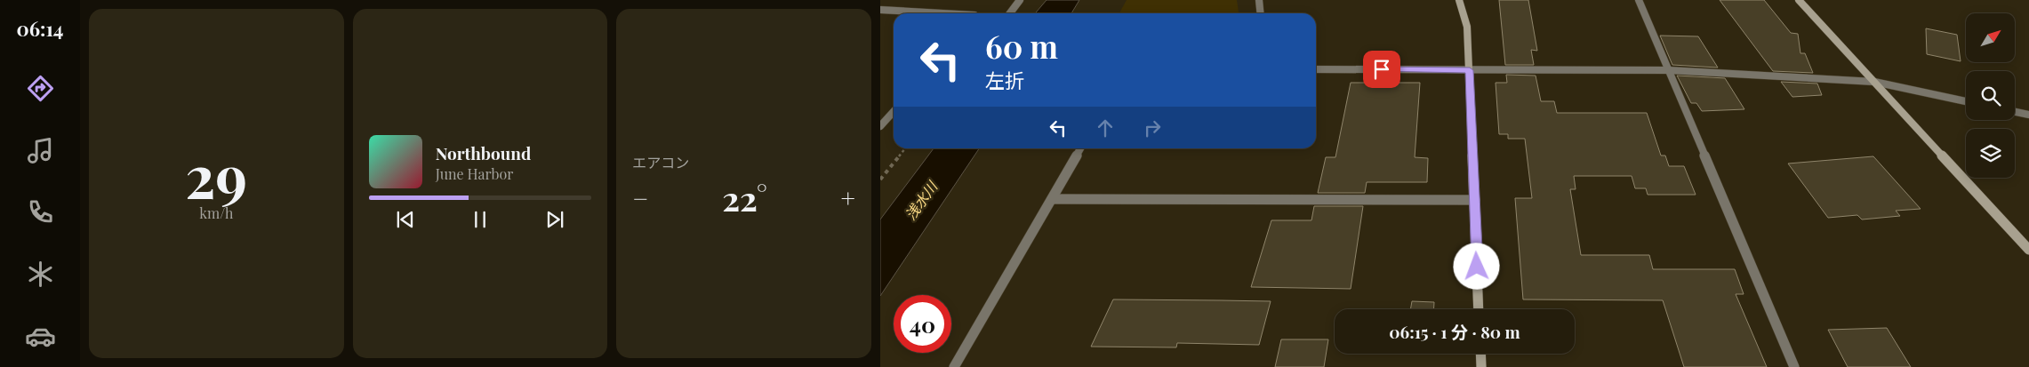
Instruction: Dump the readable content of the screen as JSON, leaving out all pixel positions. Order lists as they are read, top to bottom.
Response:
{
  "water": ["浅水川"],
  "north": "top right",
  "page": {
    "tabs": "06:14",
    "tile": [
      ["29", "km/h"],
      "エアコン"
    ],
    "turn": ["60 m", "左折"],
    "song": ["Northbound", "June Harbor"],
    "heat": ["−", "22°", "+"],
    "limit": "40",
    "trip": "06:15 · 1 分 · 80 m"
  }
}
